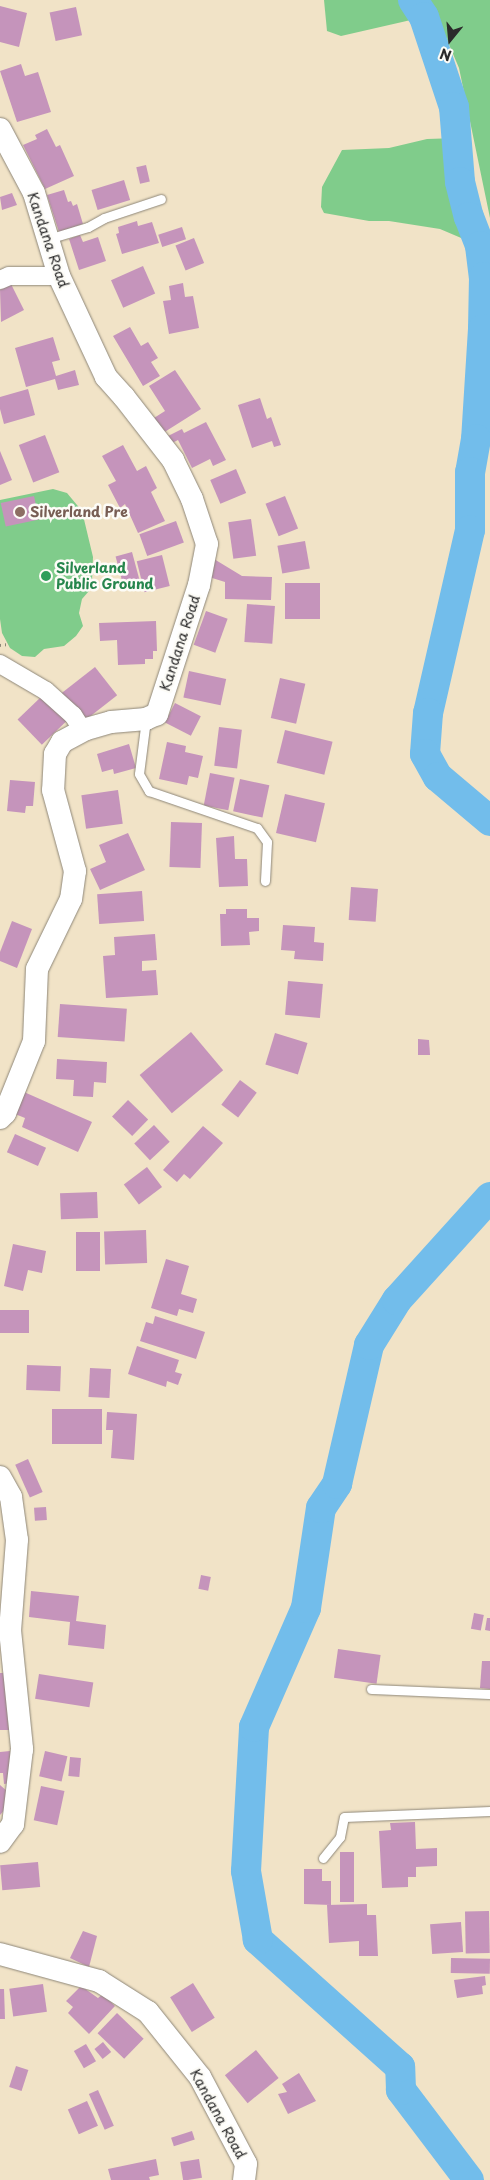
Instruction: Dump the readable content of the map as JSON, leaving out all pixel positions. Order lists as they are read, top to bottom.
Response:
{
  "streets": {
    "street": ["Kandana Road"]
  },
  "places": ["Silverland Pre", "Silverland Public Ground"],
  "north": "bottom"
}
